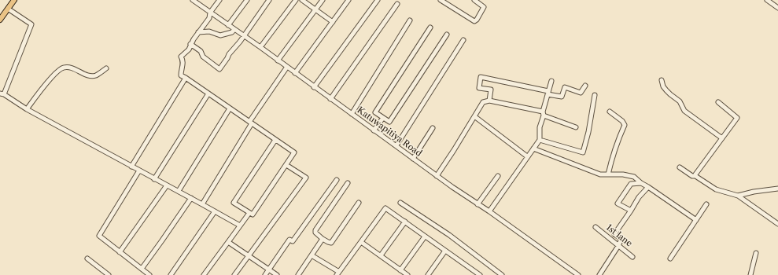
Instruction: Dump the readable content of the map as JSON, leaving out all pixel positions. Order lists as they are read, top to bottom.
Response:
{
  "streets": {
    "street": ["Katuwapitiya Road", "1st lane"]
  }
}
